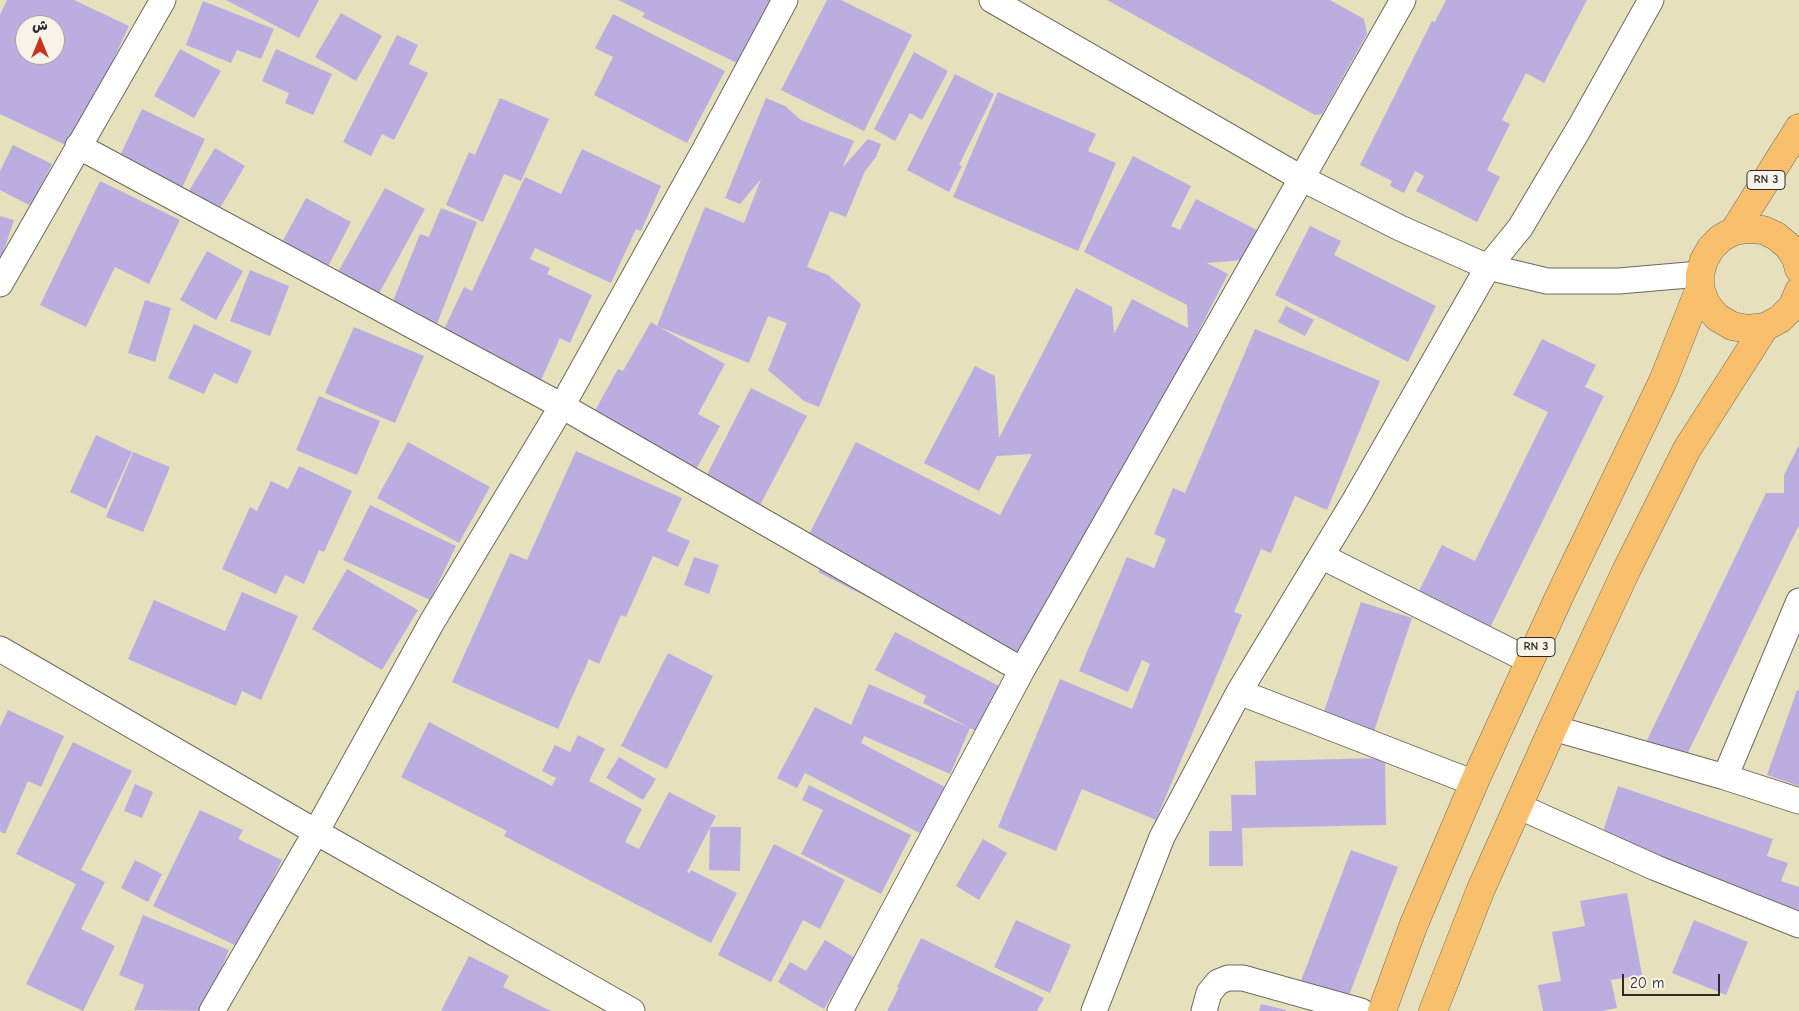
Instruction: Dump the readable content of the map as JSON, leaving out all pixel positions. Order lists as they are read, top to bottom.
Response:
{
  "streets": {
    "highway": ["RN 3"]
  },
  "scale_bar": "20 m",
  "north": "top"
}
